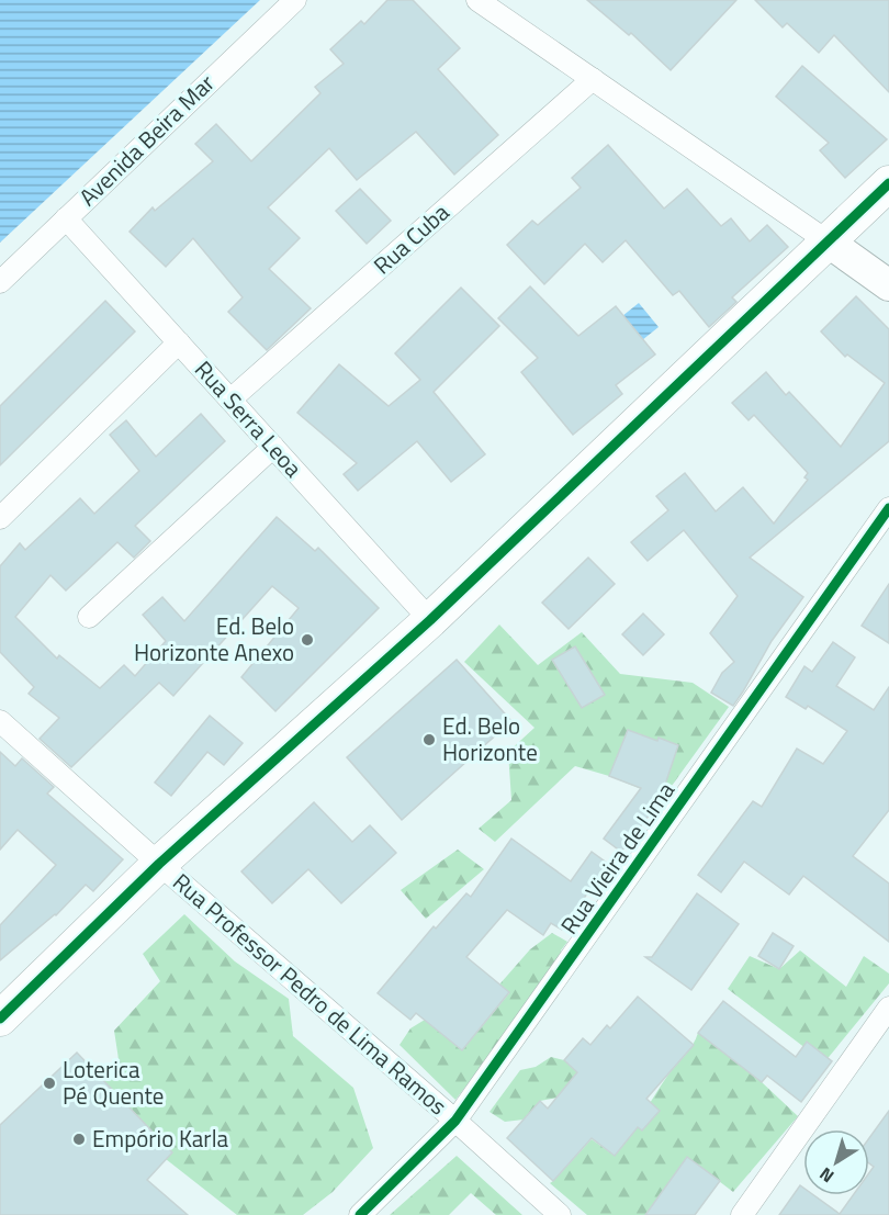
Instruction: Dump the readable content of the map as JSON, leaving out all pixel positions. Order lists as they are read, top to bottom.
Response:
{
  "streets": {
    "street": [
      "Avenida Beira Mar",
      "Rua Cuba",
      "Rua Serra Leoa",
      "Rua Vieira de Lima",
      "Rua Professor Pedro de Lima Ramos"
    ]
  },
  "crossings": [
    ["Avenida Beira Mar", "Rua Serra Leoa"],
    ["Rua Cuba", "Rua Serra Leoa"],
    ["Rua Vieira de Lima", "Rua Professor Pedro de Lima Ramos"]
  ],
  "places": [
    "Ed. Belo Horizonte Anexo",
    "Ed. Belo Horizonte",
    "Loterica Pé Quente",
    "Empório Karla"
  ],
  "north": "bottom left"
}
